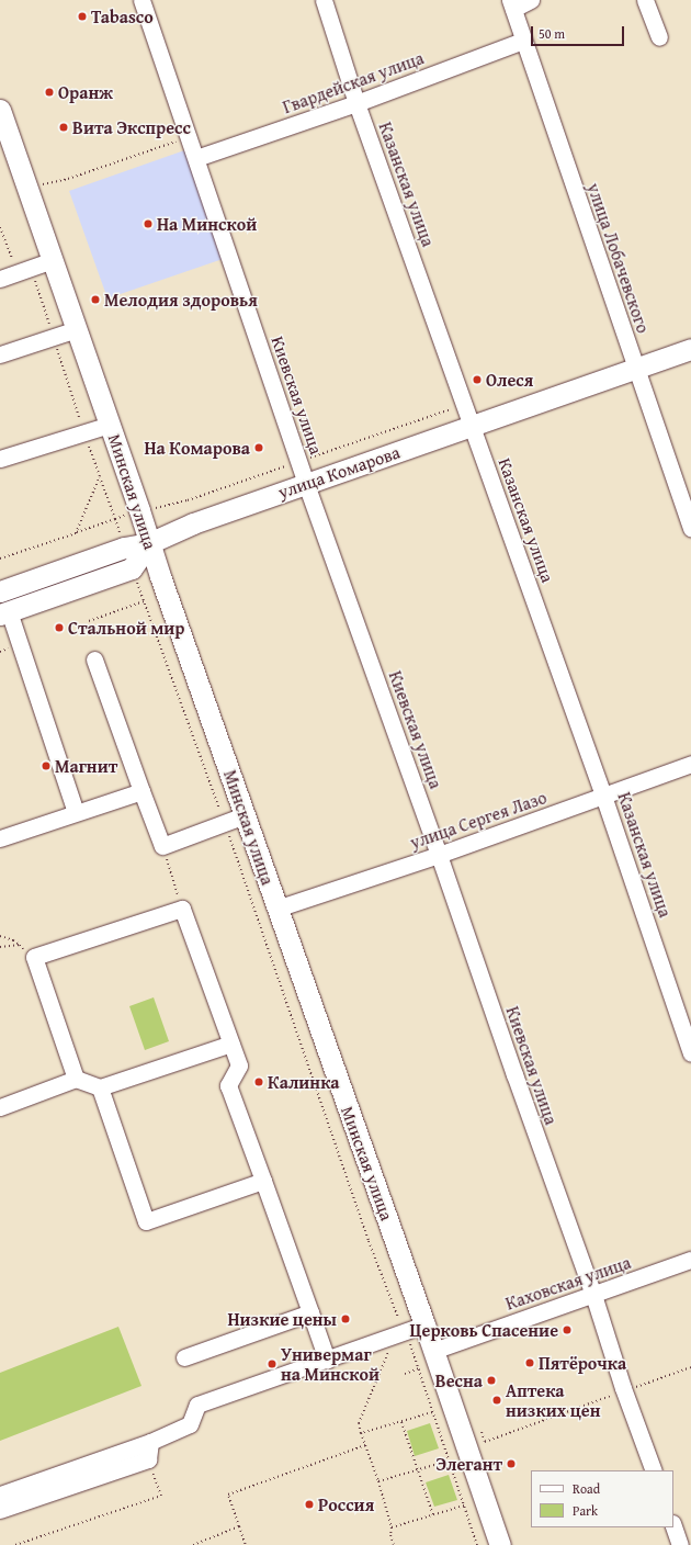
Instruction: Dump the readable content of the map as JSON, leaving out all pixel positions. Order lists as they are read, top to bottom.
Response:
{
  "streets": {
    "main road": ["улица Комарова", "Минская улица"],
    "street": [
      "Гвардейская улица",
      "Казанская улица",
      "улица Лобачевского",
      "Киевская улица",
      "улица Сергея Лазо",
      "Каховская улица"
    ]
  },
  "crossings": [
    ["Гвардейская улица", "Казанская улица"],
    ["Гвардейская улица", "улица Лобачевского"],
    ["Гвардейская улица", "Киевская улица"],
    ["Казанская улица", "улица Комарова"],
    ["Казанская улица", "улица Сергея Лазо"],
    ["улица Лобачевского", "улица Комарова"],
    ["Киевская улица", "улица Комарова"],
    ["Киевская улица", "улица Сергея Лазо"],
    ["Киевская улица", "Каховская улица"],
    ["улица Комарова", "Минская улица"],
    ["Минская улица", "улица Сергея Лазо"],
    ["Минская улица", "Каховская улица"]
  ],
  "places": [
    "Tabasco",
    "Оранж",
    "Вита Экспресс",
    "На Минской",
    "Мелодия здоровья",
    "Олеся",
    "На Комарова",
    "Стальной мир",
    "Магнит",
    "Калинка",
    "Низкие цены",
    "Церковь Спасение",
    "Пятёрочка",
    "Универмаг на Минской",
    "Весна",
    "Аптека низких цен",
    "Элегант",
    "Россия"
  ],
  "legend": ["Road", "Park"],
  "scale_bar": "50 m"
}
